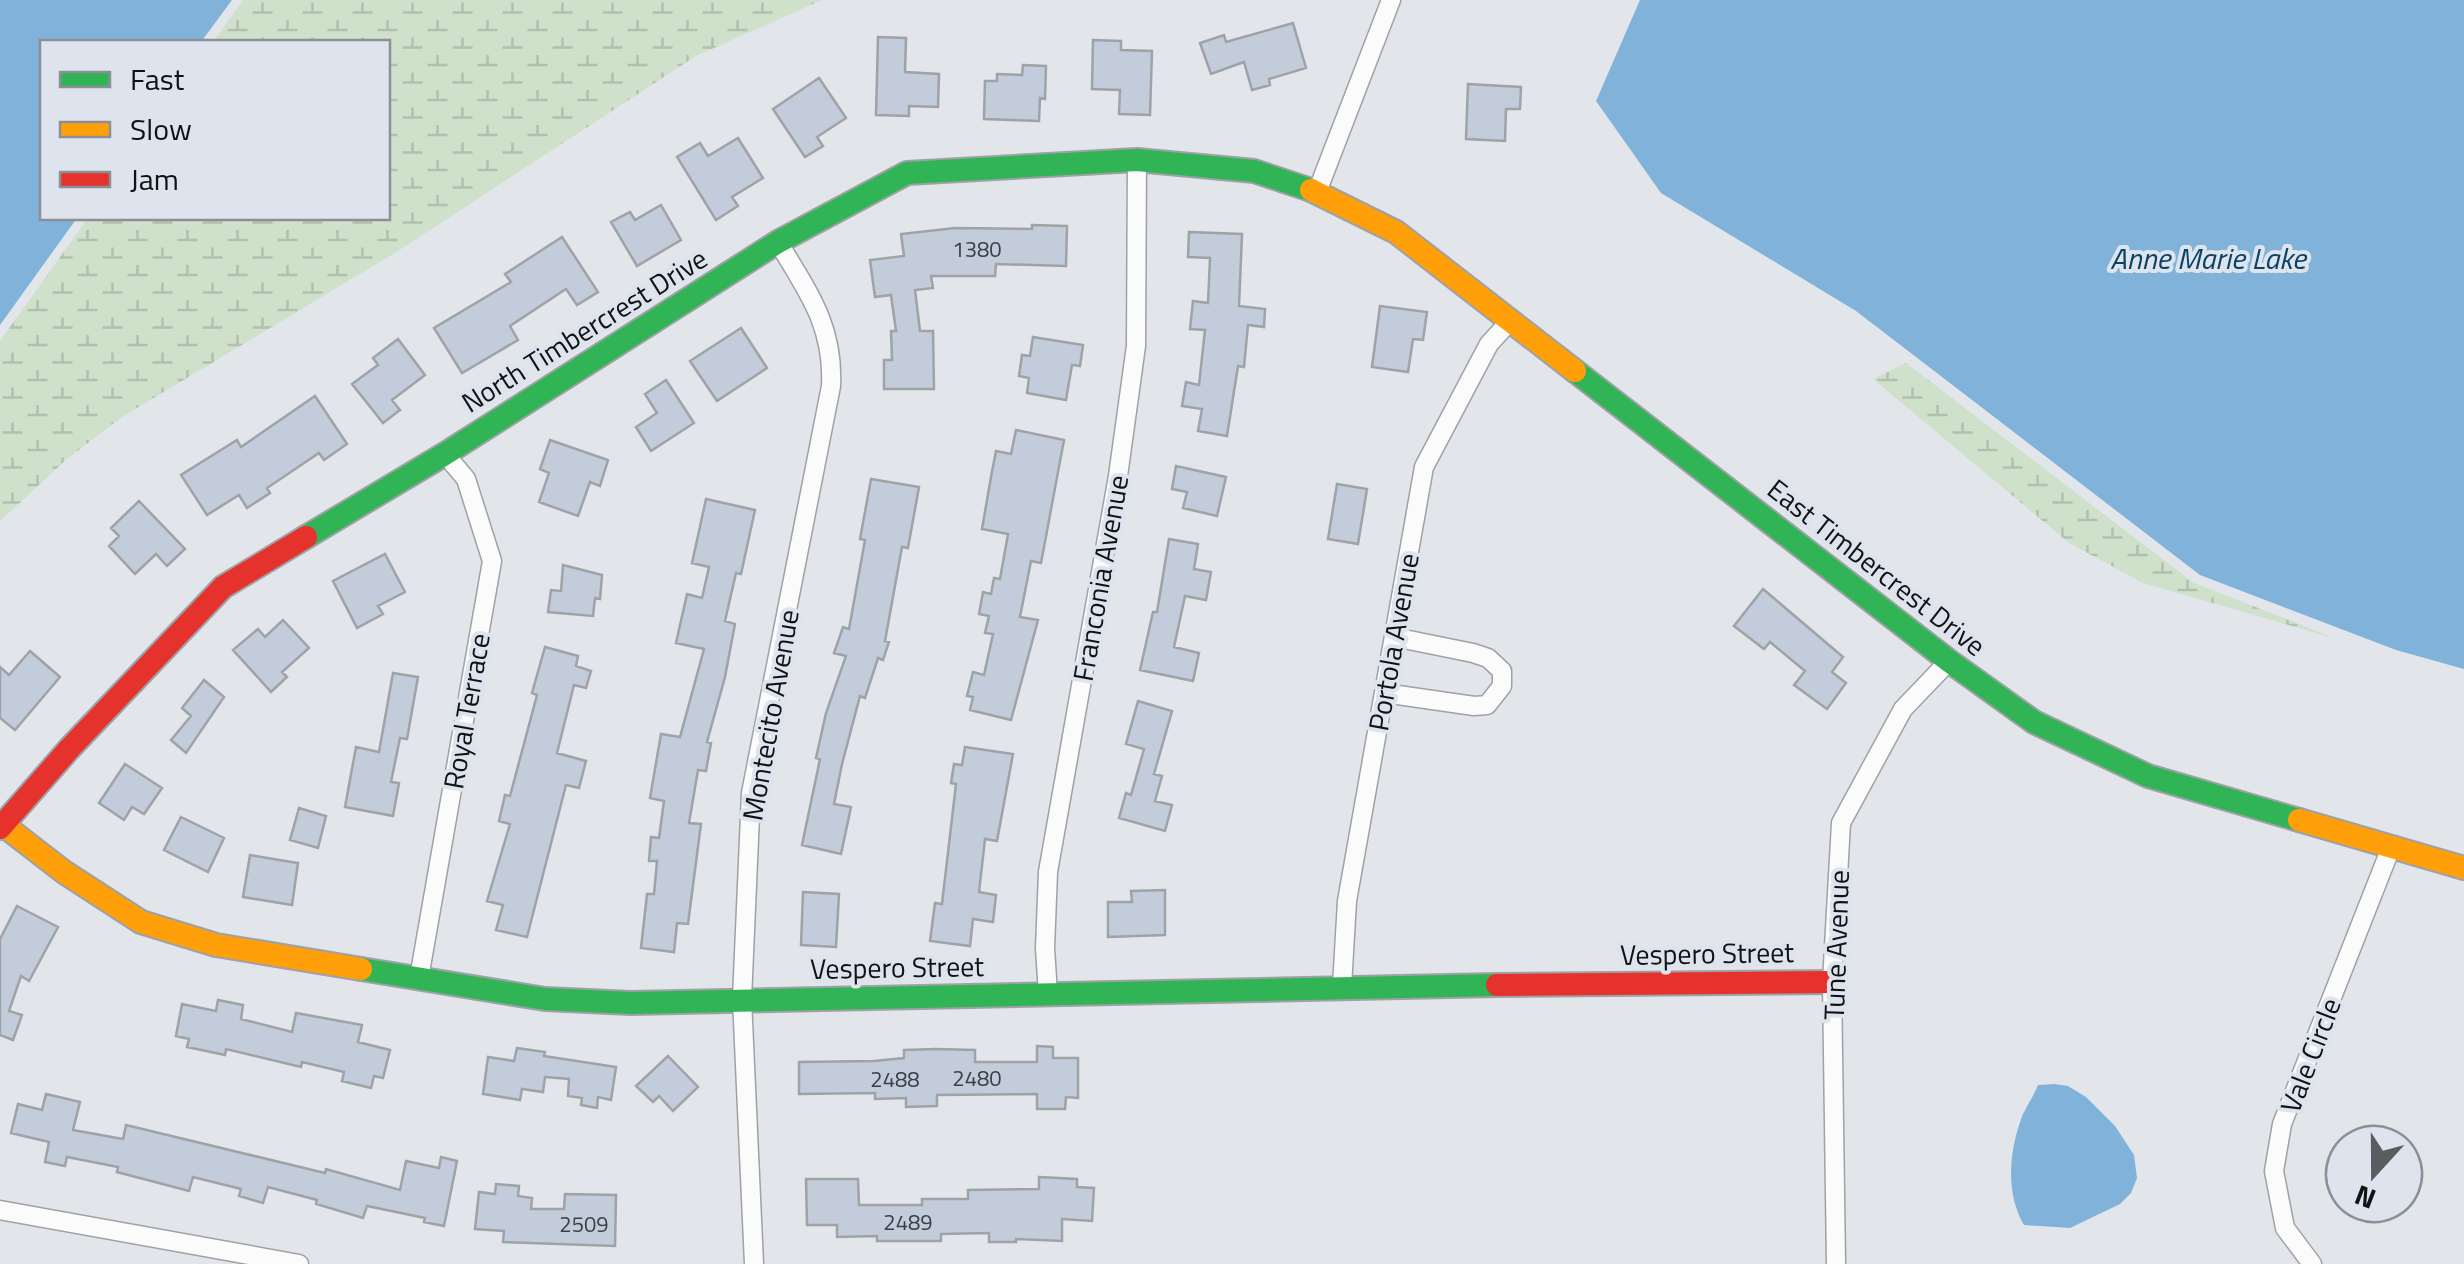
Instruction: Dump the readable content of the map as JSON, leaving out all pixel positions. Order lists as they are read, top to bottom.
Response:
{
  "streets": {
    "street": [
      "North Timbercrest Drive",
      "East Timbercrest Drive",
      "Franconia Avenue",
      "Portola Avenue",
      "Royal Terrace",
      "Montecito Avenue",
      "Tune Avenue",
      "Vespero Street",
      "Vale Circle"
    ]
  },
  "crossings": [
    ["North Timbercrest Drive", "East Timbercrest Drive"],
    ["North Timbercrest Drive", "Franconia Avenue"],
    ["North Timbercrest Drive", "Royal Terrace"],
    ["North Timbercrest Drive", "Montecito Avenue"],
    ["North Timbercrest Drive", "Vespero Street"],
    ["East Timbercrest Drive", "Portola Avenue"],
    ["East Timbercrest Drive", "Tune Avenue"],
    ["East Timbercrest Drive", "Vale Circle"],
    ["Franconia Avenue", "Vespero Street"],
    ["Portola Avenue", "Vespero Street"],
    ["Royal Terrace", "Vespero Street"],
    ["Montecito Avenue", "Vespero Street"],
    ["Tune Avenue", "Vespero Street"]
  ],
  "water": ["Anne Marie Lake"],
  "house_numbers": [
    "1380",
    "2480",
    "2488",
    "2489",
    "2509"
  ],
  "legend": ["Fast", "Slow", "Jam"],
  "north": "bottom"
}
